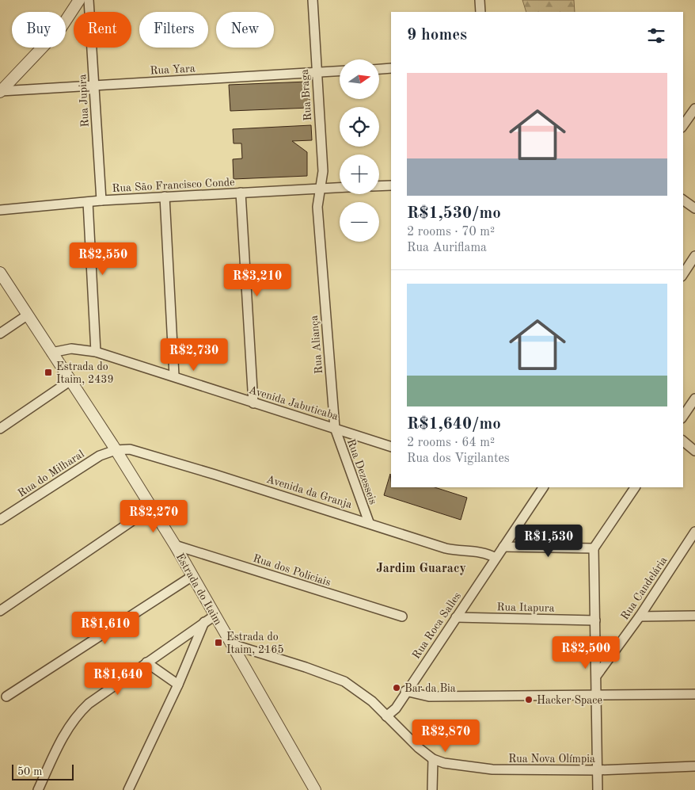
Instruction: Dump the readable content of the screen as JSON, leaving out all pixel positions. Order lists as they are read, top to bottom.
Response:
{
  "streets": {
    "street": [
      "Rua Yara",
      "Rua Braga",
      "Rua Jupira",
      "Rua São Francisco Conde",
      "Rua Aliança",
      "Avenida Jabuticaba",
      "Rua Dezesseis",
      "Rua do Milharal",
      "Avenida da Granja",
      "Rua dos Policiais",
      "Rua Candelária",
      "Estrada do Itaim",
      "Rua Itapura",
      "Rua Roca Salles",
      "Rua Nova Olímpia"
    ]
  },
  "crossings": [
    ["Rua Yara", "Rua Braga"],
    ["Rua Yara", "Rua Jupira"],
    ["Rua Braga", "Rua São Francisco Conde"],
    ["Rua Braga", "Rua Aliança"],
    ["Rua Jupira", "Rua São Francisco Conde"],
    ["Rua São Francisco Conde", "Rua Aliança"],
    ["Rua Aliança", "Avenida Jabuticaba"],
    ["Rua Aliança", "Rua Dezesseis"],
    ["Avenida Jabuticaba", "Rua Dezesseis"],
    ["Avenida Jabuticaba", "Estrada do Itaim"],
    ["Rua Dezesseis", "Avenida da Granja"],
    ["Rua do Milharal", "Avenida da Granja"],
    ["Rua do Milharal", "Estrada do Itaim"],
    ["Avenida da Granja", "Estrada do Itaim"],
    ["Avenida da Granja", "Rua Roca Salles"],
    ["Rua dos Policiais", "Estrada do Itaim"],
    ["Estrada do Itaim", "Rua Nova Olímpia"],
    ["Rua Itapura", "Rua Roca Salles"],
    ["Rua Roca Salles", "Rua Nova Olímpia"]
  ],
  "districts": ["Jardim Guaracy"],
  "places": {
    "transit": ["Estrada do Itaim, 2439", "Estrada do Itaim, 2165"],
    "other": ["Bar da Bia", "Hacker Space"]
  },
  "scale_bar": "50 m",
  "north": "right",
  "page": {
    "chip": [
      "Buy",
      "Rent",
      "Filters",
      "New"
    ],
    "heading": "9 homes",
    "map_buttons": ["+", "−"],
    "list": [
      {
        "name": "R$1,530/mo",
        "note": "2 rooms · 70 m² · Rua Auriflama"
      },
      {
        "name": "R$1,640/mo",
        "note": "2 rooms · 64 m² · Rua dos Vigilantes"
      }
    ],
    "price": [
      "R$2,550",
      "R$3,210",
      "R$2,730",
      "R$2,270",
      "R$1,530",
      "R$1,610",
      "R$2,500",
      "R$1,640",
      "R$2,870"
    ],
    "scale": "50 m"
  }
}
